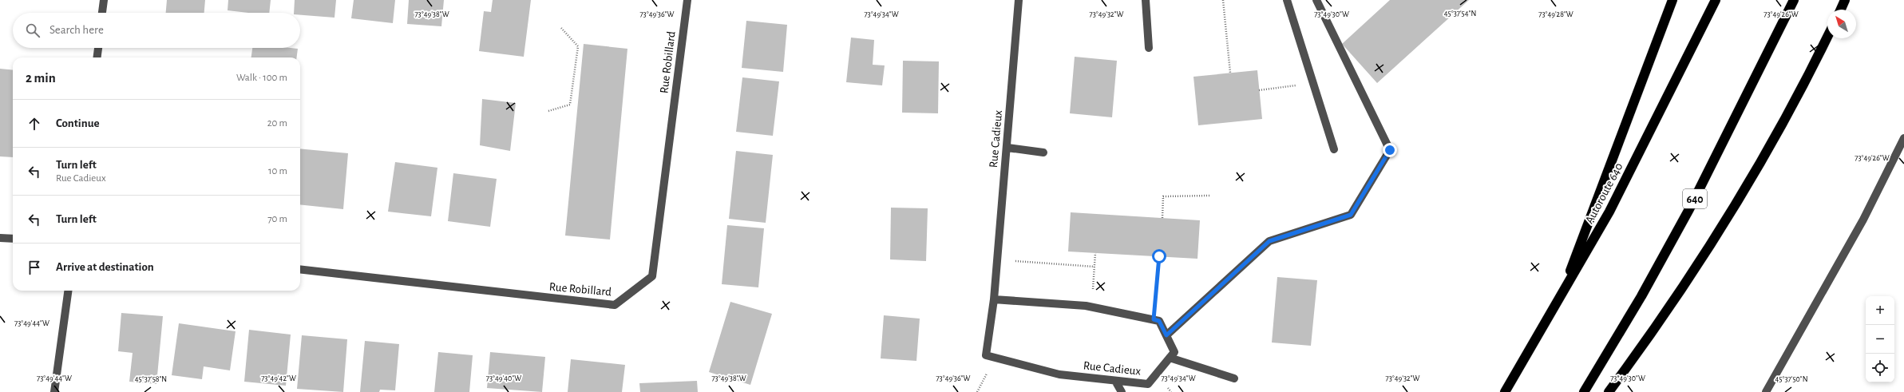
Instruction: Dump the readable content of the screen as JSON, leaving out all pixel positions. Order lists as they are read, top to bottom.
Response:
{
  "streets": {
    "highway": ["Autoroute 640", "640"],
    "street": ["Rue Robillard", "Rue Cadieux"]
  },
  "north": "top left",
  "page": {
    "search": "Search here",
    "heading": ["2 min", "Walk · 100 m"],
    "list": [
      ["Continue", "20 m"],
      ["Turn left", "Rue Cadieux", "10 m"],
      ["Turn left", "70 m"],
      "Arrive at destination"
    ],
    "map_buttons": ["+", "−"]
  },
  "coordinates": [
    "45°37'54\"N",
    "73°49'38\"W",
    "73°49'36\"W",
    "73°49'34\"W",
    "73°49'32\"W",
    "73°49'30\"W",
    "73°49'28\"W",
    "73°49'26\"W",
    "73°49'44\"W",
    "73°49'42\"W",
    "73°49'40\"W",
    "45°37'58\"N",
    "45°37'50\"N"
  ]
}
